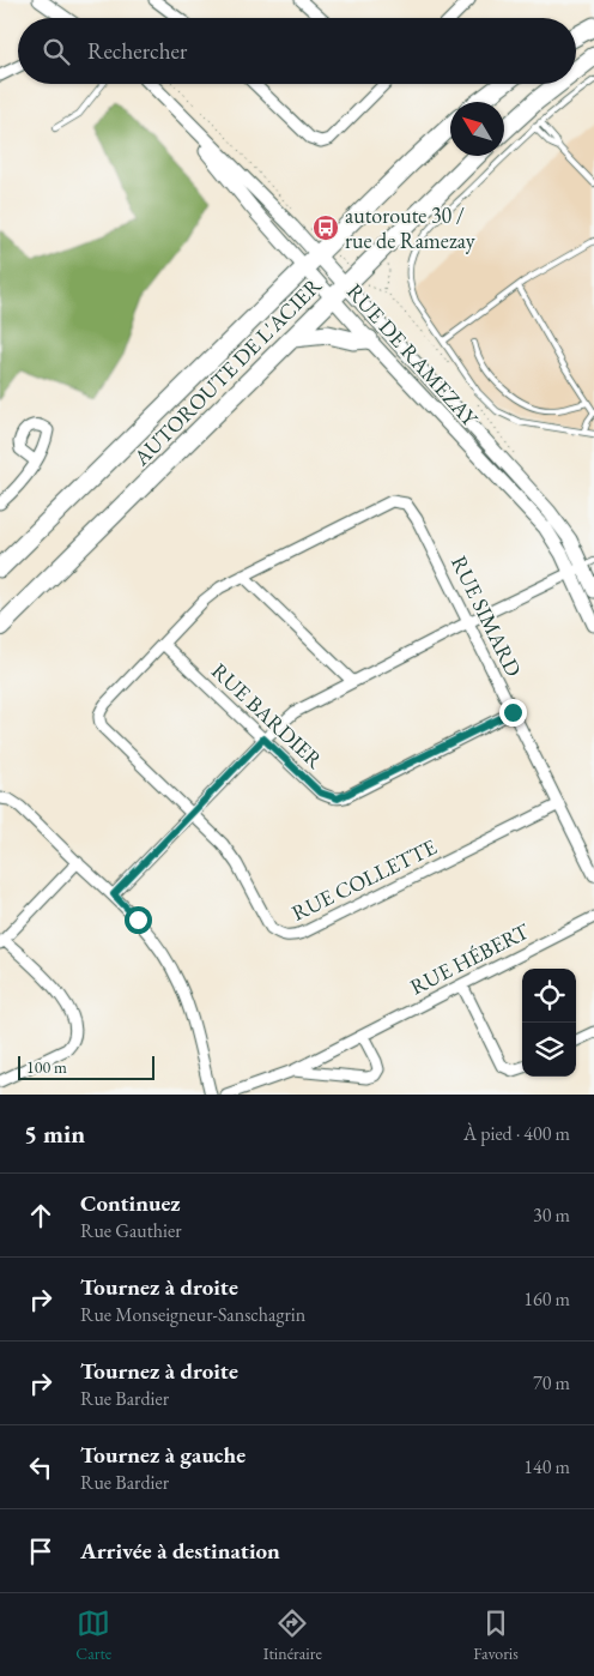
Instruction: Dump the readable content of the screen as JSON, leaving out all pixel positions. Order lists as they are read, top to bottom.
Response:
{
  "streets": {
    "highway": ["AUTOROUTE DE L'ACIER"],
    "street": [
      "RUE DE RAMEZAY",
      "RUE SIMARD",
      "RUE BARDIER",
      "RUE COLLETTE",
      "RUE HÉBERT"
    ]
  },
  "crossings": [
    ["RUE DE RAMEZAY", "AUTOROUTE DE L'ACIER"],
    ["RUE SIMARD", "RUE BARDIER"],
    ["RUE SIMARD", "RUE COLLETTE"],
    ["RUE BARDIER", "RUE COLLETTE"]
  ],
  "places": {
    "bus stop": ["autoroute 30 / rue de Ramezay"]
  },
  "scale_bar": "100 m",
  "north": "top left",
  "page": {
    "search": "Rechercher",
    "scale": "100 m",
    "heading": ["5 min", "À pied · 400 m"],
    "list": [
      ["Continuez", "Rue Gauthier", "30 m"],
      ["Tournez à droite", "Rue Monseigneur-Sanschagrin", "160 m"],
      ["Tournez à droite", "Rue Bardier", "70 m"],
      ["Tournez à gauche", "Rue Bardier", "140 m"],
      "Arrivée à destination"
    ],
    "nav": ["Carte", "Itinéraire", "Favoris"]
  }
}
